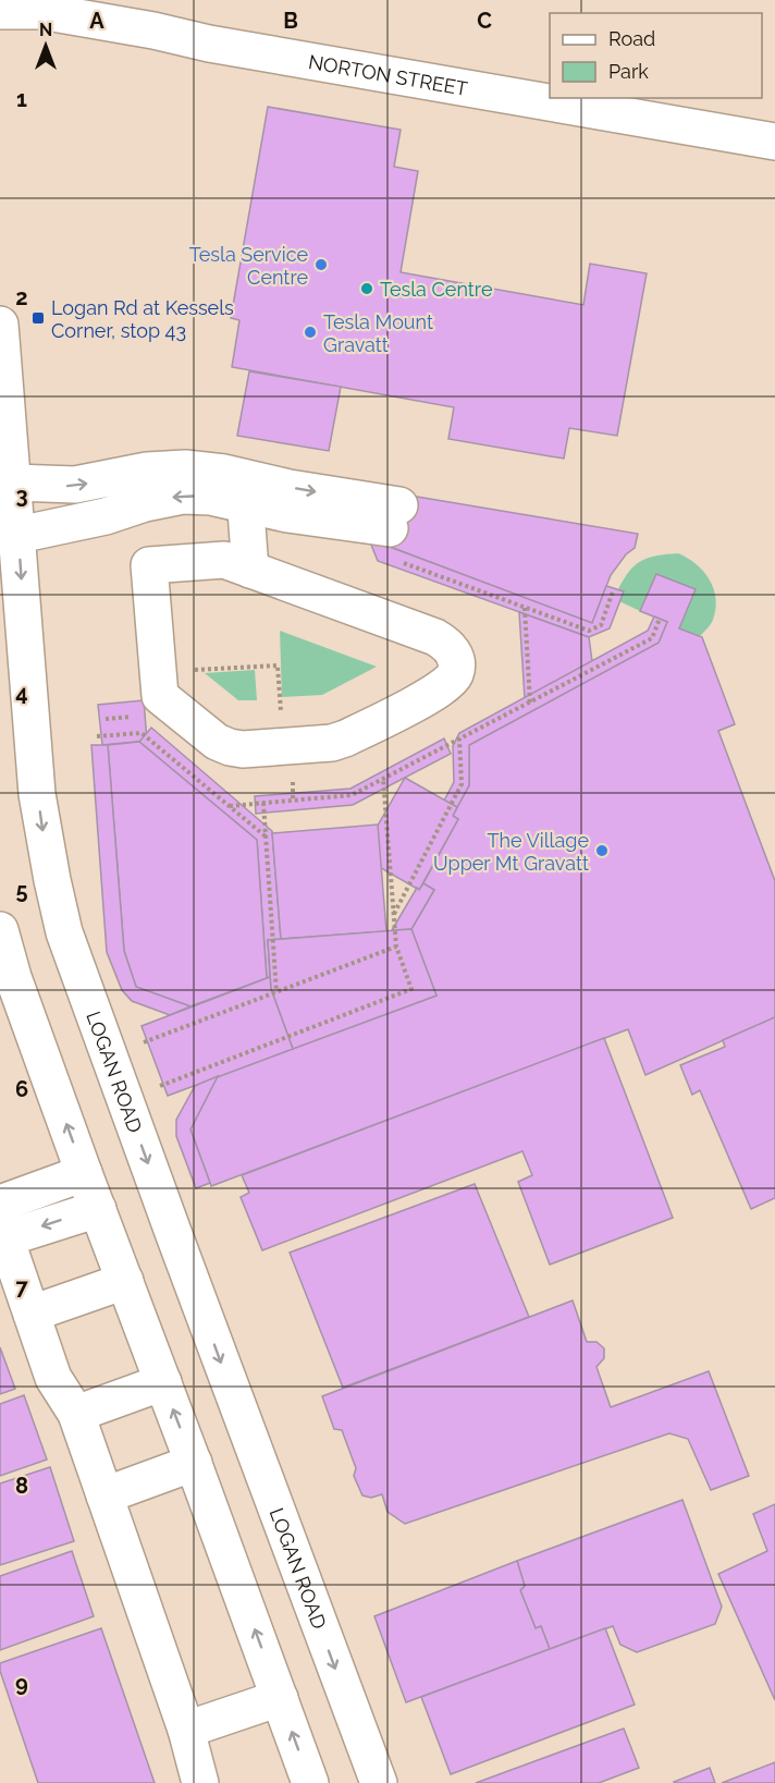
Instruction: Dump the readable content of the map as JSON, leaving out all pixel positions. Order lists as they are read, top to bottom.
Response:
{
  "streets": {
    "main road": ["NORTON STREET", "LOGAN ROAD"]
  },
  "places": {
    "other": [
      "Tesla Service Centre",
      "Tesla Centre",
      "Tesla Mount Gravatt",
      "The Village Upper Mt Gravatt"
    ],
    "transit": ["Logan Rd at Kessels Corner, stop 43"]
  },
  "legend": ["Road", "Park"],
  "north": "top",
  "grid": {
    "columns": ["A", "B", "C"],
    "rows": [
      "1",
      "2",
      "3",
      "4",
      "5",
      "6",
      "7",
      "8",
      "9"
    ]
  }
}
